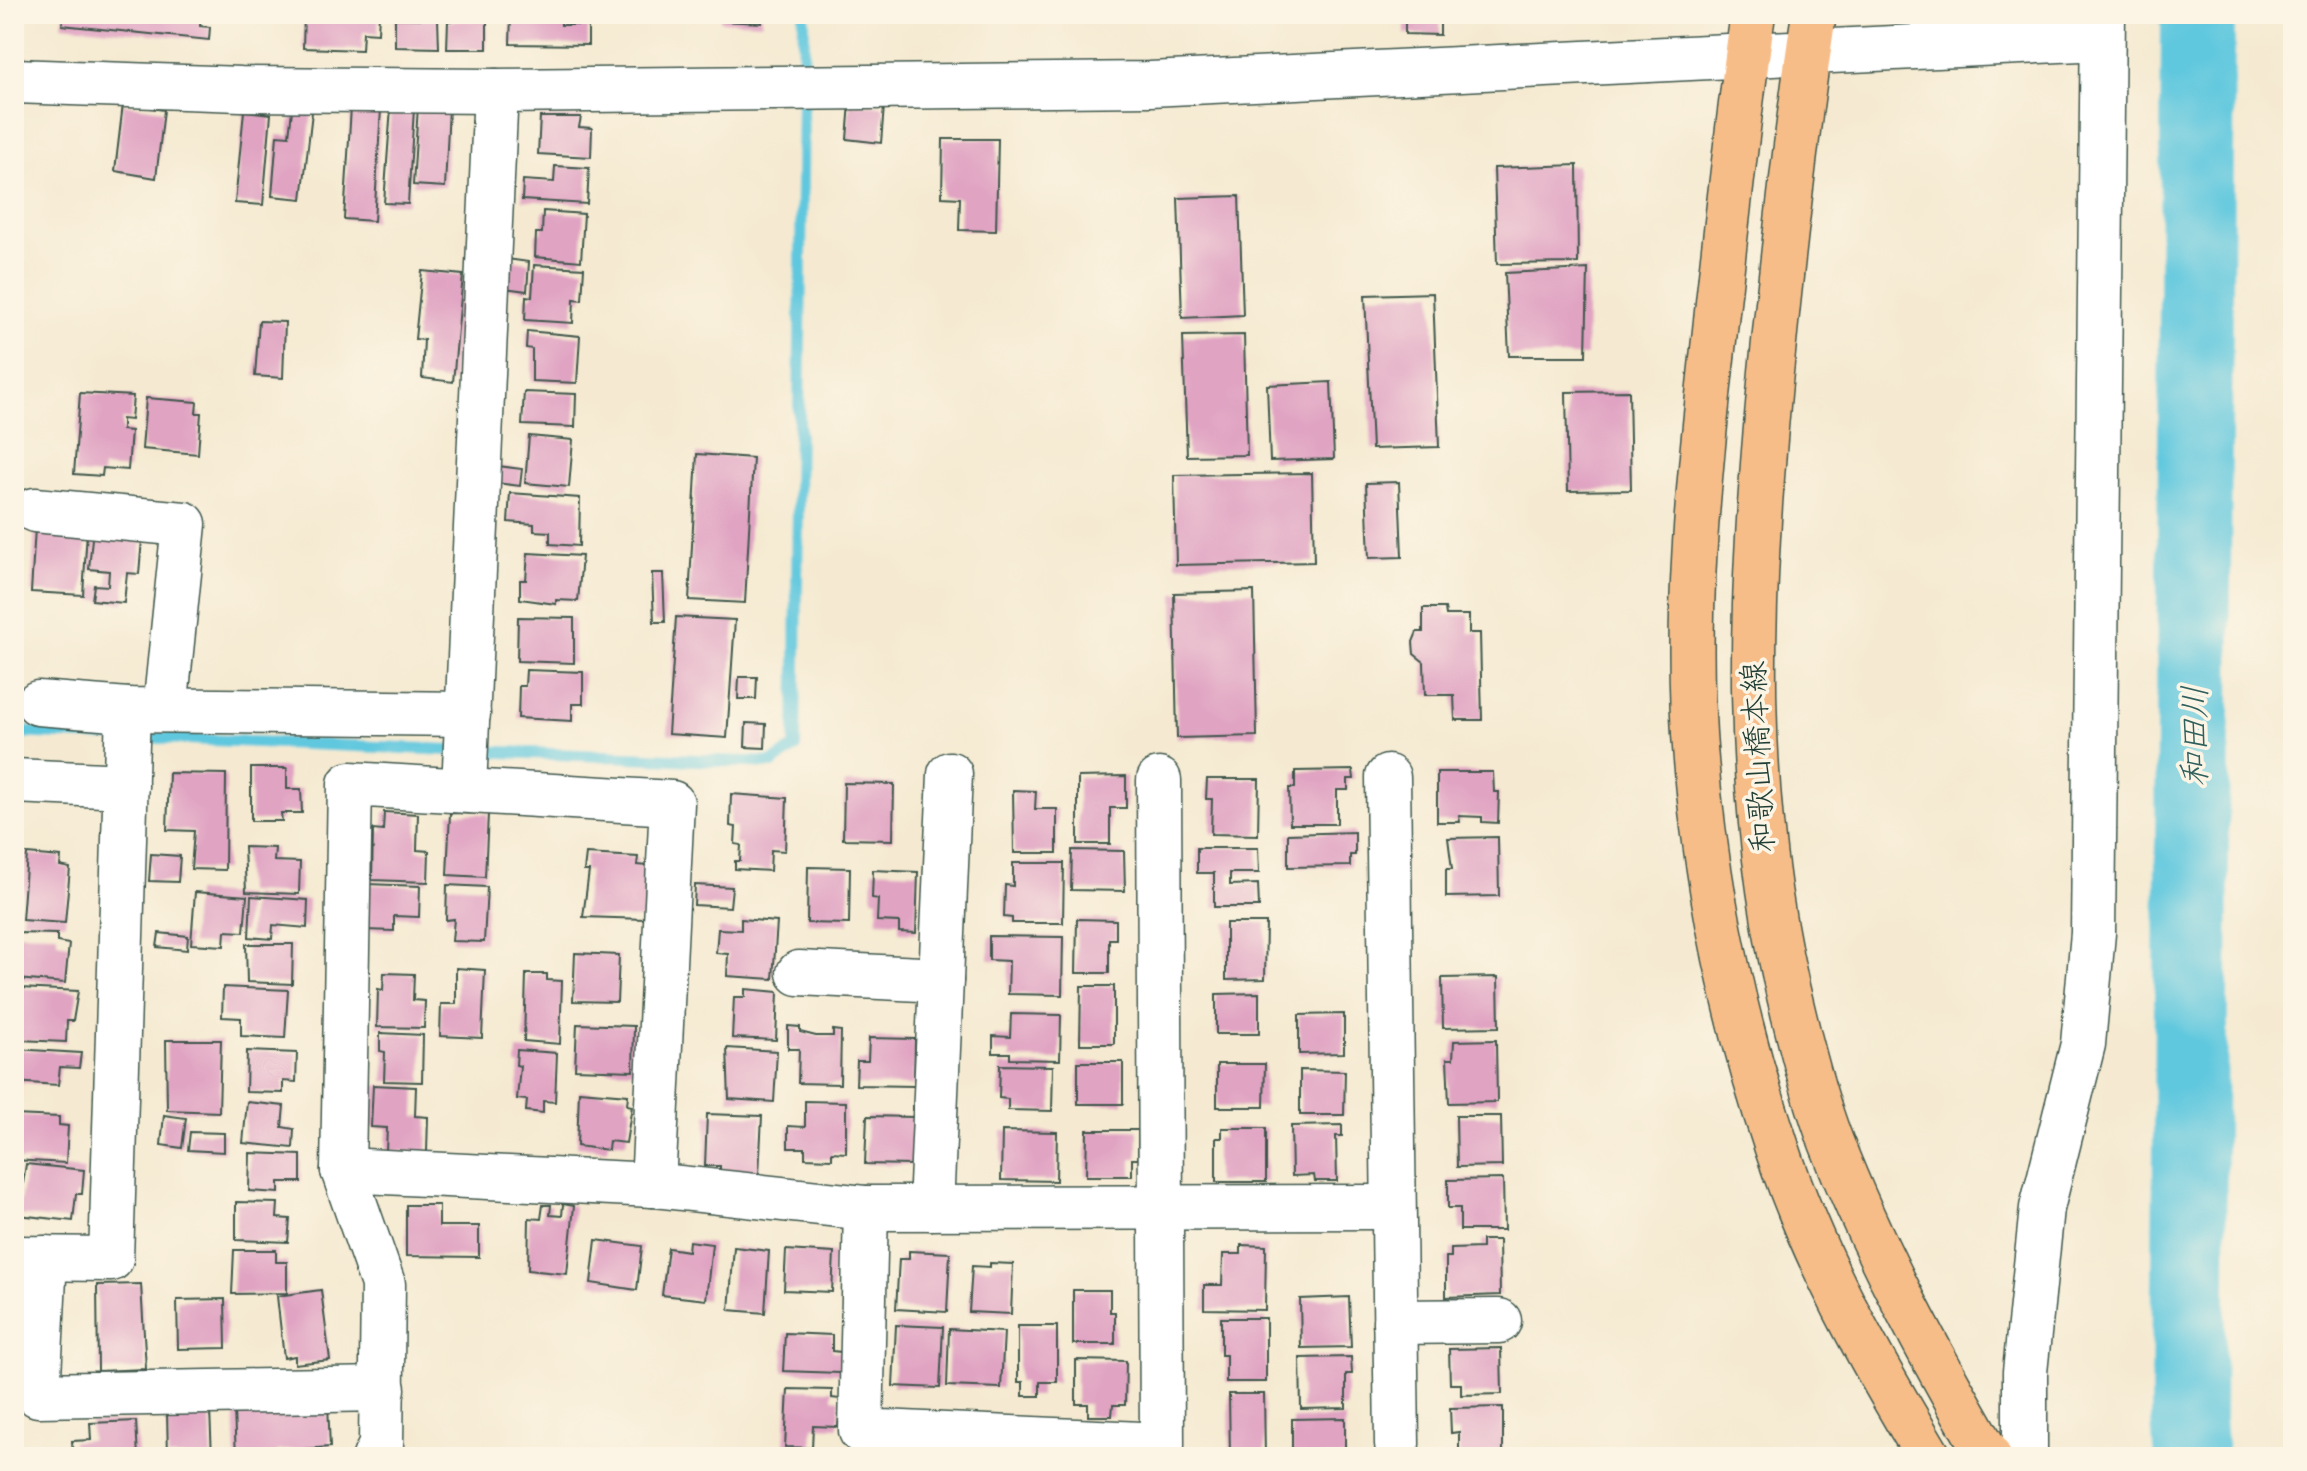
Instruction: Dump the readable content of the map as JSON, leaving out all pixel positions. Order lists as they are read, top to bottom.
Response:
{
  "streets": {
    "main road": ["和歌山橋本線"]
  },
  "water": ["和田川"]
}
